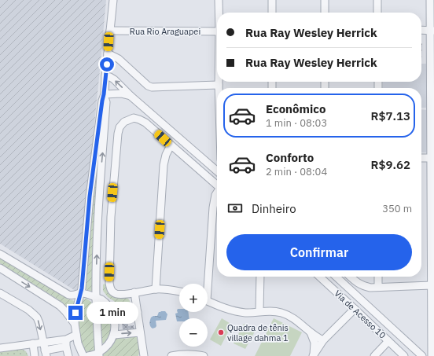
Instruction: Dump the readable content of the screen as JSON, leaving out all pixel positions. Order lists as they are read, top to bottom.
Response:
{
  "streets": {
    "street": ["Rua Rio Araguapei", "Via de Acesso 10"]
  },
  "places": ["Quadra de tênis village dahma 1"],
  "page": {
    "banner": ["Rua Ray Wesley Herrick", "Rua Ray Wesley Herrick"],
    "list": [
      {
        "name": "Econômico",
        "note": "1 min · 08:03",
        "value": "R$7.13"
      },
      {
        "name": "Conforto",
        "note": "2 min · 08:04",
        "value": "R$9.62"
      }
    ],
    "pay": ["Dinheiro", "350 m"],
    "buttons": "Confirmar",
    "map_buttons": ["+", "−"],
    "bubble": "1 min"
  }
}
